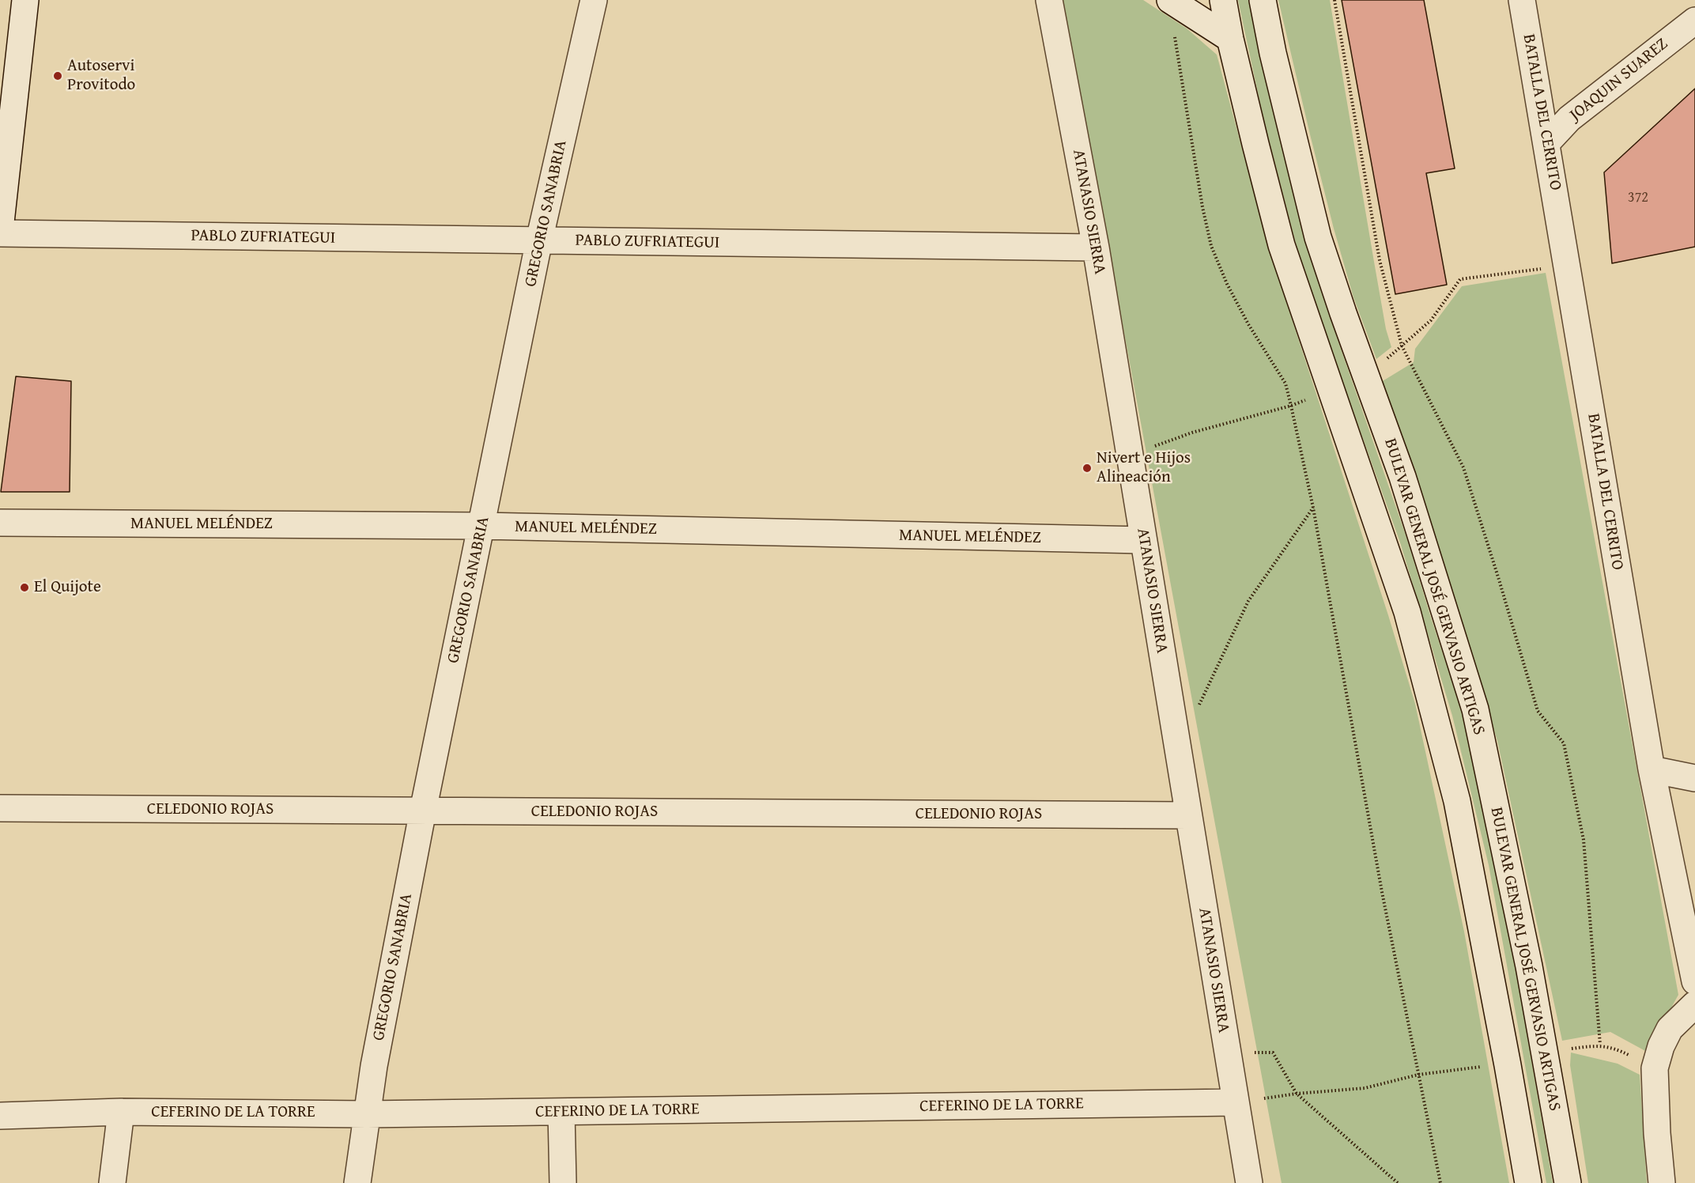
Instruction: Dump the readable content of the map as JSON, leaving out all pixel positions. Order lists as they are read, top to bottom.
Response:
{
  "streets": {
    "street": [
      "JOAQUIN SUAREZ",
      "BATALLA DEL CERRITO",
      "ATANASIO SIERRA",
      "GREGORIO SANABRIA",
      "PABLO ZUFRIATEGUI",
      "MANUEL MELÉNDEZ",
      "BULEVAR GENERAL JOSÉ GERVASIO ARTIGAS",
      "CELEDONIO ROJAS",
      "CEFERINO DE LA TORRE"
    ]
  },
  "crossings": [
    ["JOAQUIN SUAREZ", "BATALLA DEL CERRITO"],
    ["ATANASIO SIERRA", "PABLO ZUFRIATEGUI"],
    ["ATANASIO SIERRA", "MANUEL MELÉNDEZ"],
    ["ATANASIO SIERRA", "CELEDONIO ROJAS"],
    ["ATANASIO SIERRA", "CEFERINO DE LA TORRE"],
    ["GREGORIO SANABRIA", "PABLO ZUFRIATEGUI"],
    ["GREGORIO SANABRIA", "MANUEL MELÉNDEZ"],
    ["GREGORIO SANABRIA", "CELEDONIO ROJAS"],
    ["GREGORIO SANABRIA", "CEFERINO DE LA TORRE"]
  ],
  "places": ["Autoservi Provitodo", "Nivert e Hijos Alineación", "El Quijote"],
  "house_numbers": ["372"]
}
